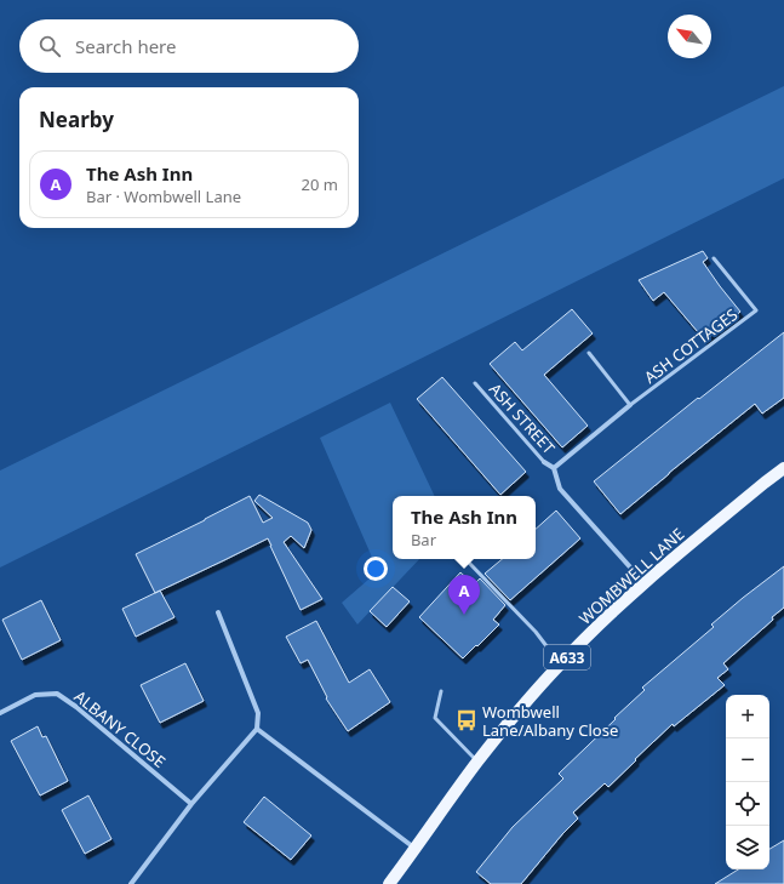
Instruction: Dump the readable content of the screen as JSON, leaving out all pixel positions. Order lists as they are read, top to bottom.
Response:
{
  "streets": {
    "main road": ["WOMBWELL LANE", "A633"],
    "street": ["ASH STREET", "ALBANY CLOSE"],
    "lane": ["ASH COTTAGES"]
  },
  "crossings": [
    ["ASH COTTAGES", "ASH STREET"],
    ["ASH STREET", "WOMBWELL LANE"]
  ],
  "places": {
    "bus stop": ["Wombwell Lane/Albany Close"]
  },
  "north": "top left",
  "page": {
    "search": "Search here",
    "heading": "Nearby",
    "list": [
      {
        "mark": "A",
        "name": "The Ash Inn",
        "note": "Bar · Wombwell Lane",
        "value": "20 m"
      }
    ],
    "popup": ["The Ash Inn", "Bar"],
    "pins": "A",
    "map_buttons": ["+", "−"]
  }
}
